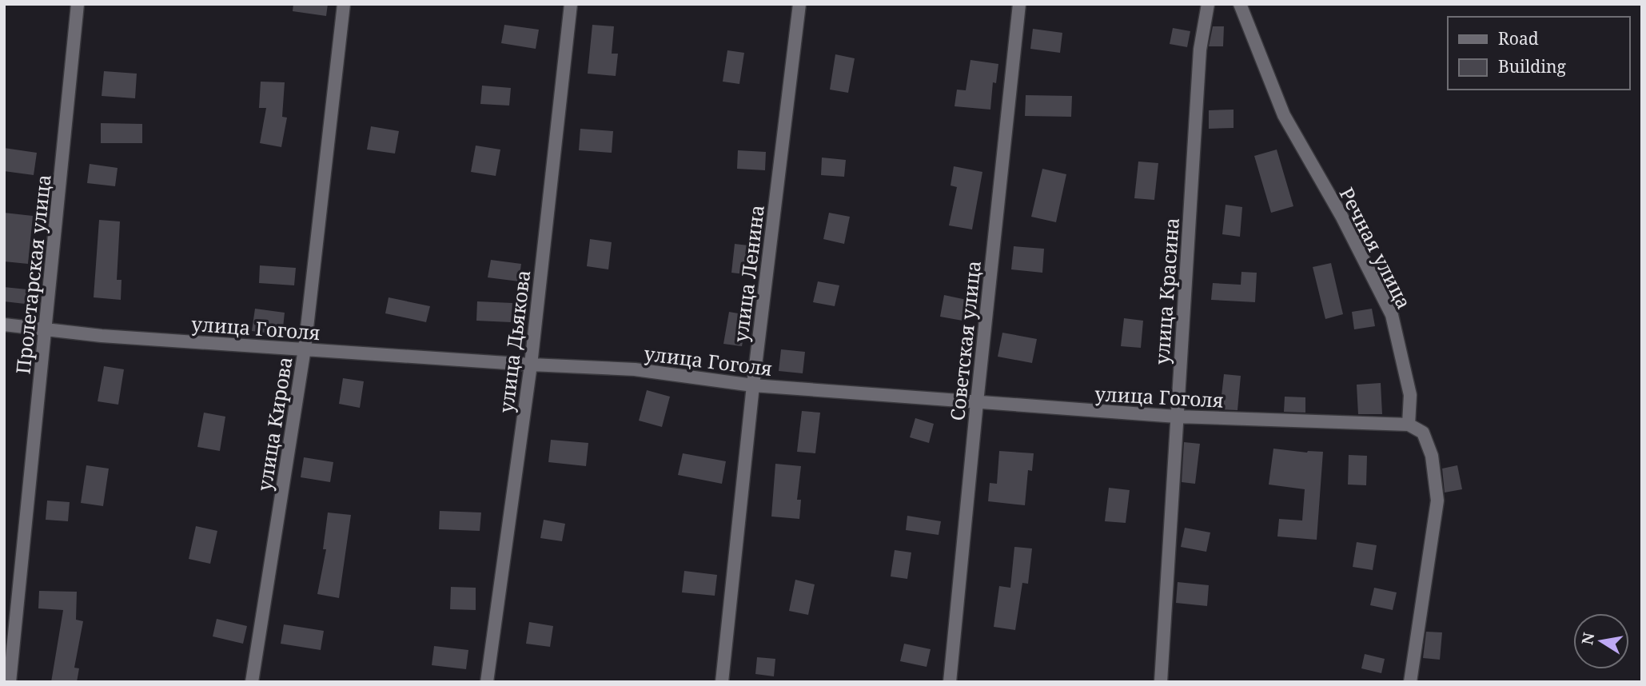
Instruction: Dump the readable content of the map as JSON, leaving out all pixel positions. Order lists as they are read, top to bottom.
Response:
{
  "streets": {
    "street": [
      "Речная улица",
      "улица Ленина",
      "Пролетарская улица",
      "улица Красина",
      "улица Гоголя",
      "Советская улица",
      "улица Дьякова",
      "улица Кирова"
    ]
  },
  "crossings": [
    ["Речная улица", "улица Гоголя"],
    ["улица Ленина", "улица Гоголя"],
    ["Пролетарская улица", "улица Гоголя"],
    ["улица Красина", "улица Гоголя"],
    ["улица Гоголя", "Советская улица"],
    ["улица Гоголя", "улица Дьякова"],
    ["улица Гоголя", "улица Кирова"]
  ],
  "legend": ["Road", "Building"],
  "north": "left"
}
